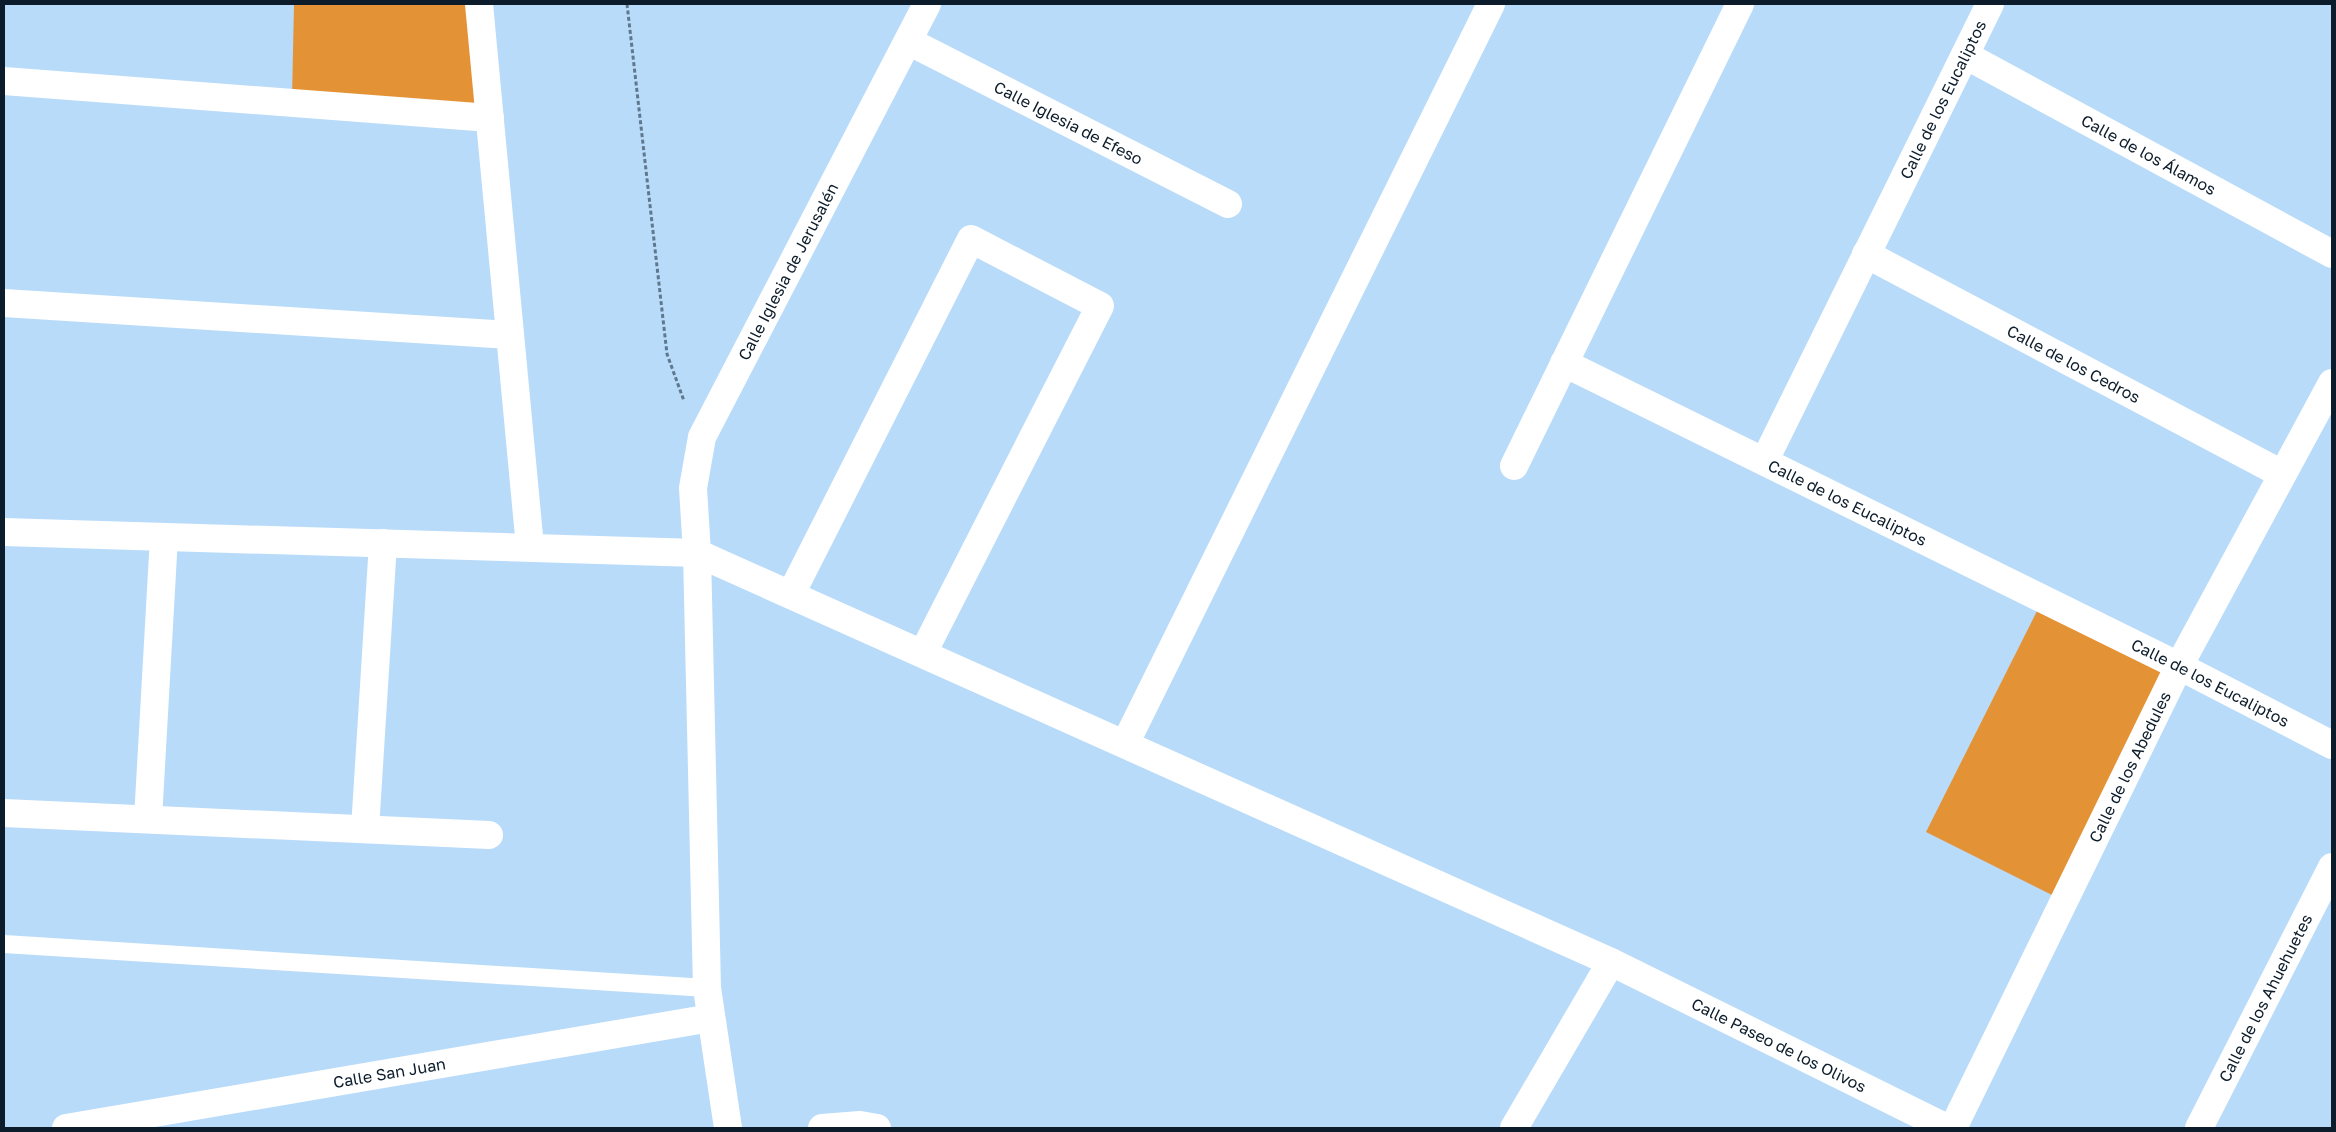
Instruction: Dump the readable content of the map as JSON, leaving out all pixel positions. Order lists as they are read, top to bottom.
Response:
{
  "streets": {
    "street": [
      "Calle de los Eucaliptos",
      "Calle Iglesia de Efeso",
      "Calle de los Álamos",
      "Calle Iglesia de Jerusalén",
      "Calle de los Cedros",
      "Calle de los Abedules",
      "Calle de los Ahuehuetes",
      "Calle Paseo de los Olivos",
      "Calle San Juan"
    ]
  },
  "crossings": [
    ["Calle de los Eucaliptos", "Calle de los Álamos"],
    ["Calle de los Eucaliptos", "Calle de los Cedros"],
    ["Calle de los Eucaliptos", "Calle de los Abedules"],
    ["Calle Iglesia de Efeso", "Calle Iglesia de Jerusalén"],
    ["Calle Iglesia de Jerusalén", "Calle Paseo de los Olivos"],
    ["Calle Iglesia de Jerusalén", "Calle San Juan"],
    ["Calle de los Cedros", "Calle de los Abedules"]
  ]
}
